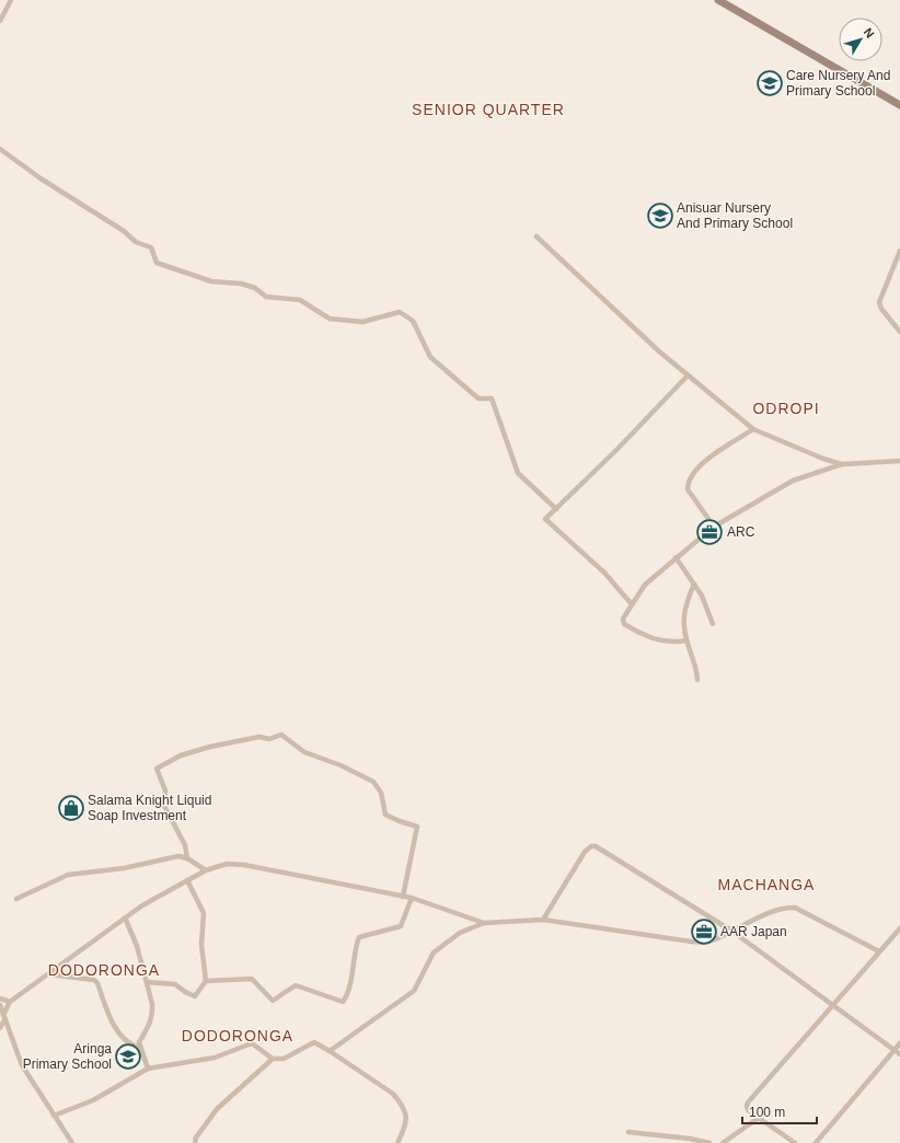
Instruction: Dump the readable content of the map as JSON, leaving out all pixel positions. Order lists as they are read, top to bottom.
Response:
{
  "districts": [
    "SENIOR QUARTER",
    "ODROPI",
    "MACHANGA",
    "DODORONGA",
    "DODORONGA"
  ],
  "places": {
    "school or university": ["Care Nursery And Primary School", "Anisuar Nursery And Primary School", "Aringa Primary School"],
    "office": ["ARC", "AAR Japan"],
    "shop": ["Salama Knight Liquid Soap Investment"]
  },
  "scale_bar": "100 m",
  "north": "top right"
}
